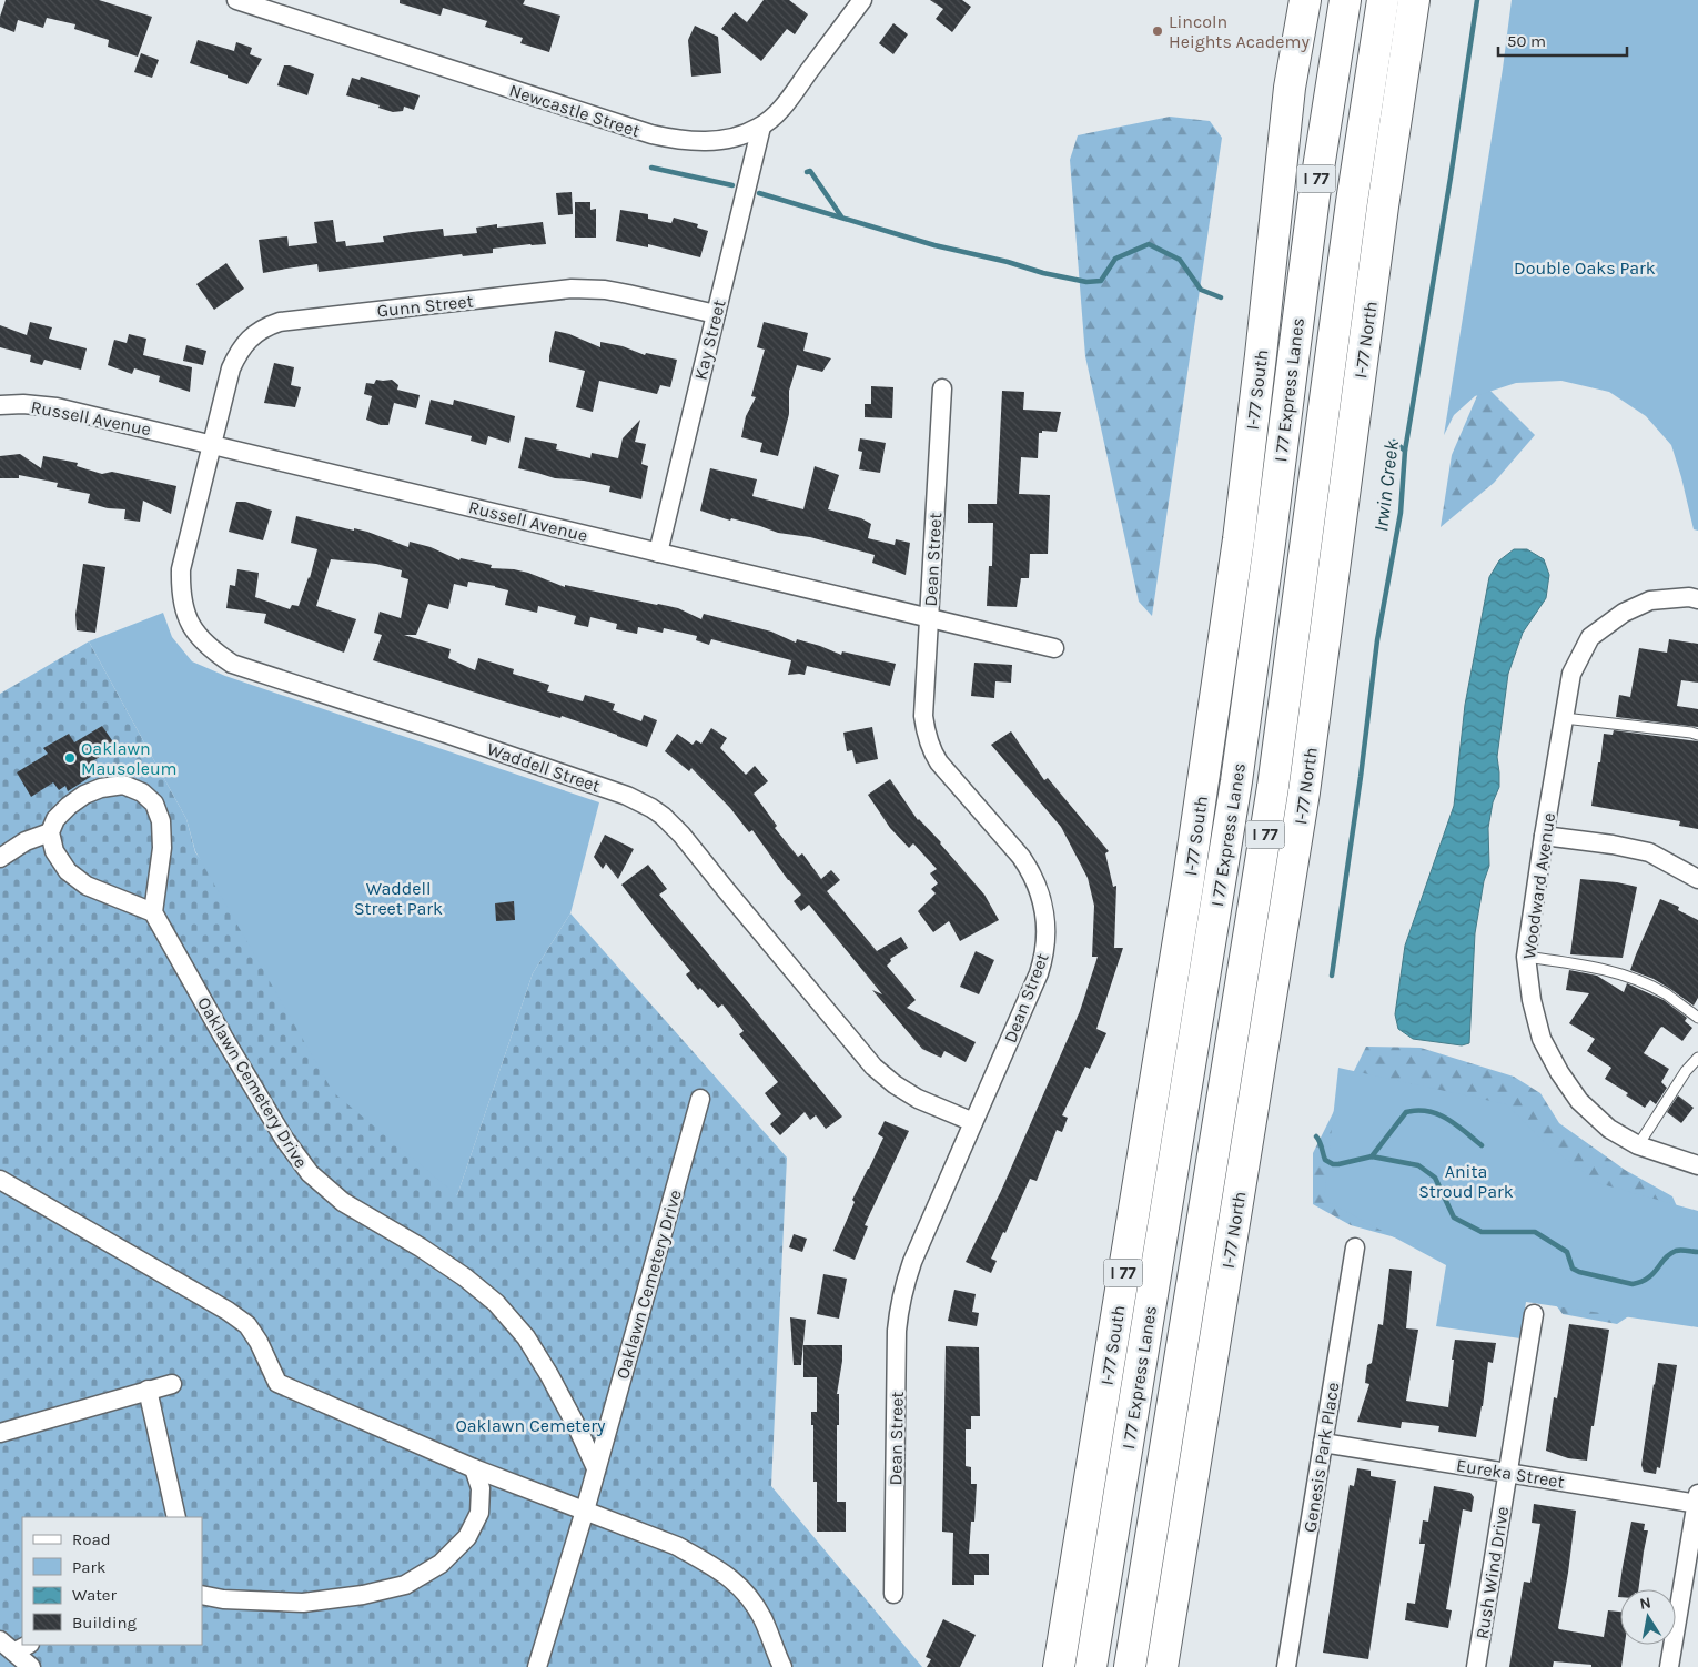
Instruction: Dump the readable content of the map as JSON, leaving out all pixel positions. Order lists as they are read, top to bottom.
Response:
{
  "streets": {
    "highway": [
      "I 77",
      "I-77 North",
      "I-77 South",
      "I 77 Express Lanes"
    ],
    "street": [
      "Newcastle Street",
      "Gunn Street",
      "Kay Street",
      "Russell Avenue",
      "Dean Street",
      "Waddell Street",
      "Woodward Avenue",
      "Oaklawn Cemetery Drive",
      "Genesis Park Place",
      "Eureka Street",
      "Rush Wind Drive"
    ]
  },
  "crossings": [
    ["Newcastle Street", "Kay Street"],
    ["Gunn Street", "Kay Street"],
    ["Gunn Street", "Russell Avenue"],
    ["Gunn Street", "Waddell Street"],
    ["Kay Street", "Russell Avenue"],
    ["Russell Avenue", "Dean Street"],
    ["Russell Avenue", "Waddell Street"],
    ["Dean Street", "Waddell Street"],
    ["Genesis Park Place", "Eureka Street"],
    ["Eureka Street", "Rush Wind Drive"]
  ],
  "water": ["Irwin Creek"],
  "parks": [
    "Double Oaks Park",
    "Waddell Street Park",
    "Anita Stroud Park",
    "Oaklawn Cemetery"
  ],
  "places": ["Lincoln Heights Academy", "Oaklawn Mausoleum"],
  "legend": [
    "Road",
    "Park",
    "Water",
    "Building"
  ],
  "scale_bar": "50 m",
  "north": "top"
}
